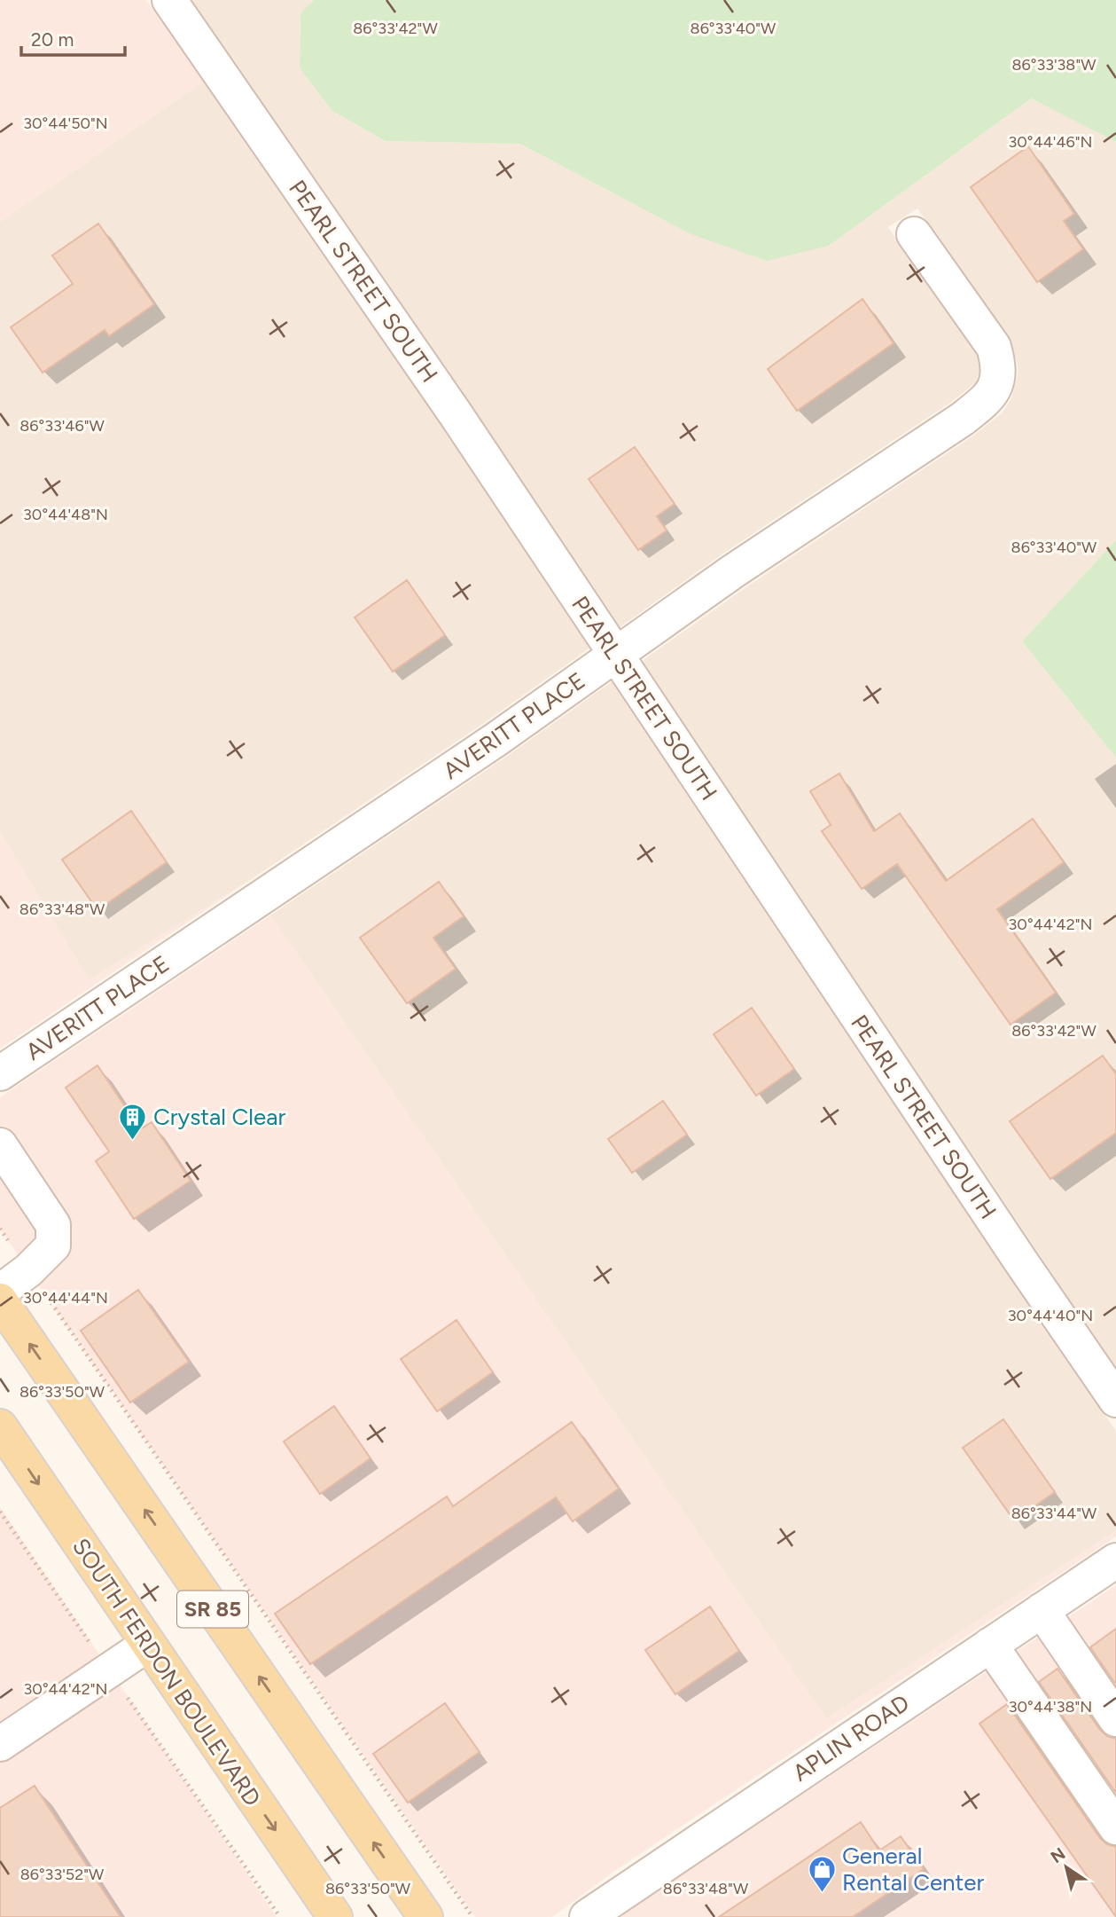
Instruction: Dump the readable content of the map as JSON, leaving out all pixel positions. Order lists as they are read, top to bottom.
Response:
{
  "streets": {
    "main road": ["SR 85", "SOUTH FERDON BOULEVARD"],
    "street": ["PEARL STREET SOUTH", "AVERITT PLACE", "APLIN ROAD"]
  },
  "crossings": [
    ["PEARL STREET SOUTH", "AVERITT PLACE"]
  ],
  "places": {
    "building": ["Crystal Clear"],
    "shop": ["General Rental Center"]
  },
  "scale_bar": "20 m",
  "north": "top left",
  "coordinates": [
    "86°33'40\"W",
    "86°33'42\"W",
    "86°33'38\"W",
    "30°44'50\"N",
    "30°44'46\"N",
    "86°33'46\"W",
    "30°44'48\"N",
    "86°33'48\"W",
    "30°44'42\"N",
    "30°44'44\"N",
    "30°44'40\"N",
    "86°33'50\"W",
    "86°33'44\"W",
    "30°44'38\"N",
    "86°33'52\"W"
  ]
}
